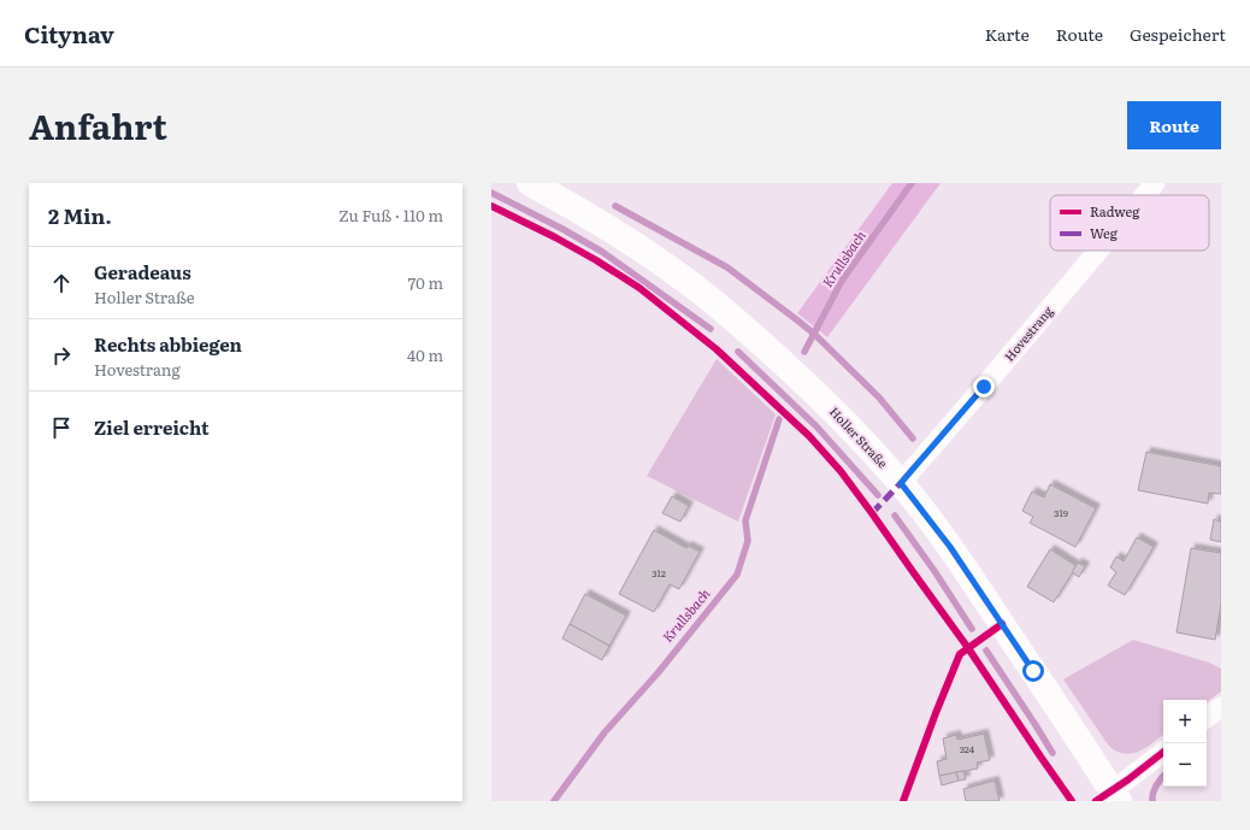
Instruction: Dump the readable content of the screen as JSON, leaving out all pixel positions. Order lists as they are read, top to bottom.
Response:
{
  "streets": {
    "street": ["Hovestrang", "Holler Straße"]
  },
  "crossings": [
    ["Hovestrang", "Holler Straße"]
  ],
  "water": ["Krullsbach"],
  "house_numbers": ["319", "312", "324"],
  "legend": ["Radweg", "Weg"],
  "page": {
    "header": "Citynav",
    "nav": ["Karte", "Route", "Gespeichert"],
    "title": "Anfahrt",
    "buttons": "Route",
    "heading": ["2 Min.", "Zu Fuß · 110 m"],
    "list": [
      ["Geradeaus", "Holler Straße", "70 m"],
      ["Rechts abbiegen", "Hovestrang", "40 m"],
      "Ziel erreicht"
    ],
    "map_buttons": ["+", "−"]
  }
}
